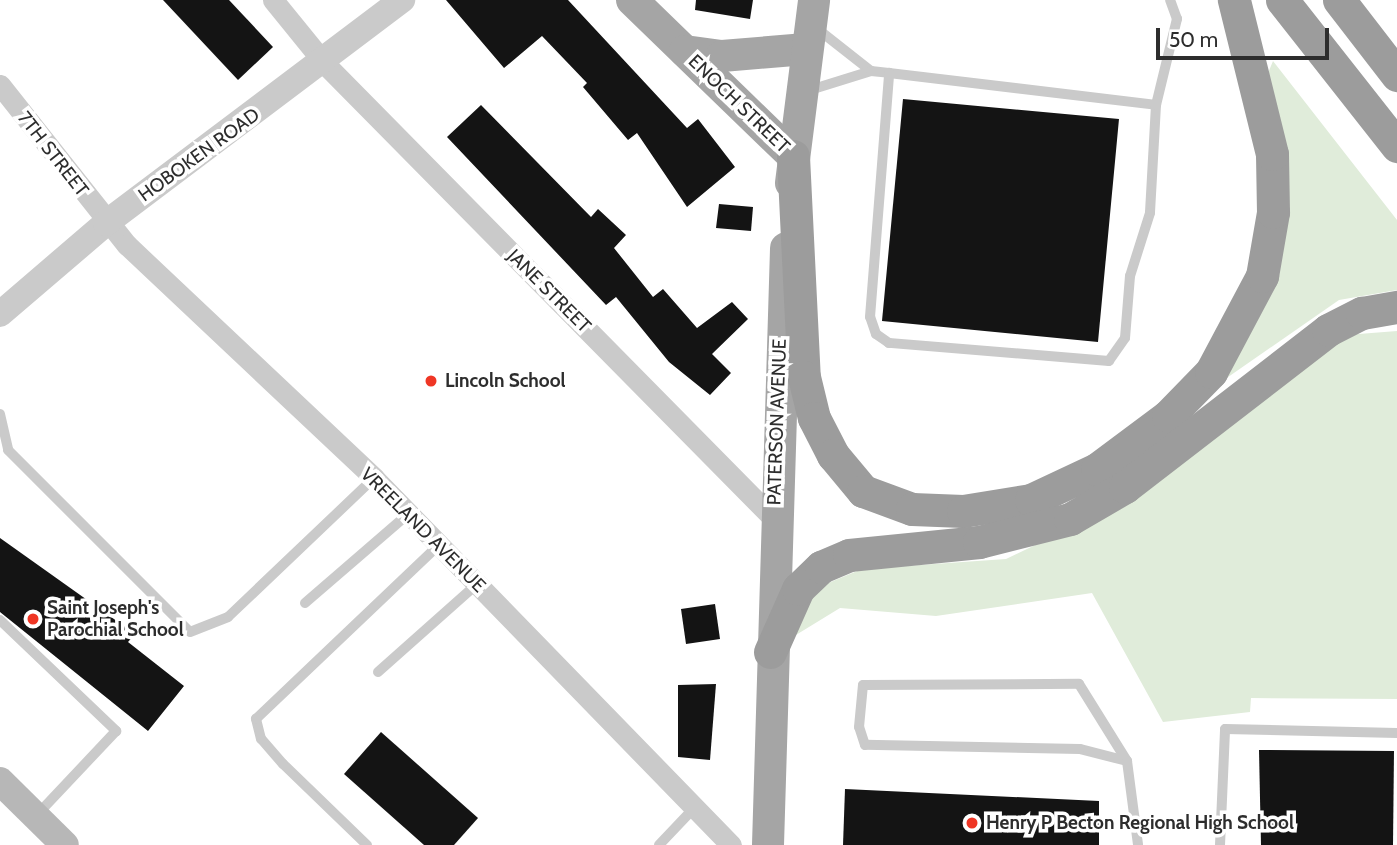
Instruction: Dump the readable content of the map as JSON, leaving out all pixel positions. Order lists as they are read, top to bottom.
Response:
{
  "streets": {
    "main road": ["ENOCH STREET", "PATERSON AVENUE"],
    "street": [
      "7TH STREET",
      "HOBOKEN ROAD",
      "JANE STREET",
      "VREELAND AVENUE"
    ]
  },
  "crossings": [
    ["ENOCH STREET", "PATERSON AVENUE"],
    ["7TH STREET", "HOBOKEN ROAD"],
    ["7TH STREET", "VREELAND AVENUE"],
    ["HOBOKEN ROAD", "JANE STREET"],
    ["HOBOKEN ROAD", "VREELAND AVENUE"],
    ["JANE STREET", "PATERSON AVENUE"]
  ],
  "places": ["Lincoln School", "Saint Joseph's Parochial School", "Henry P Becton Regional High School"],
  "scale_bar": "50 m"
}
